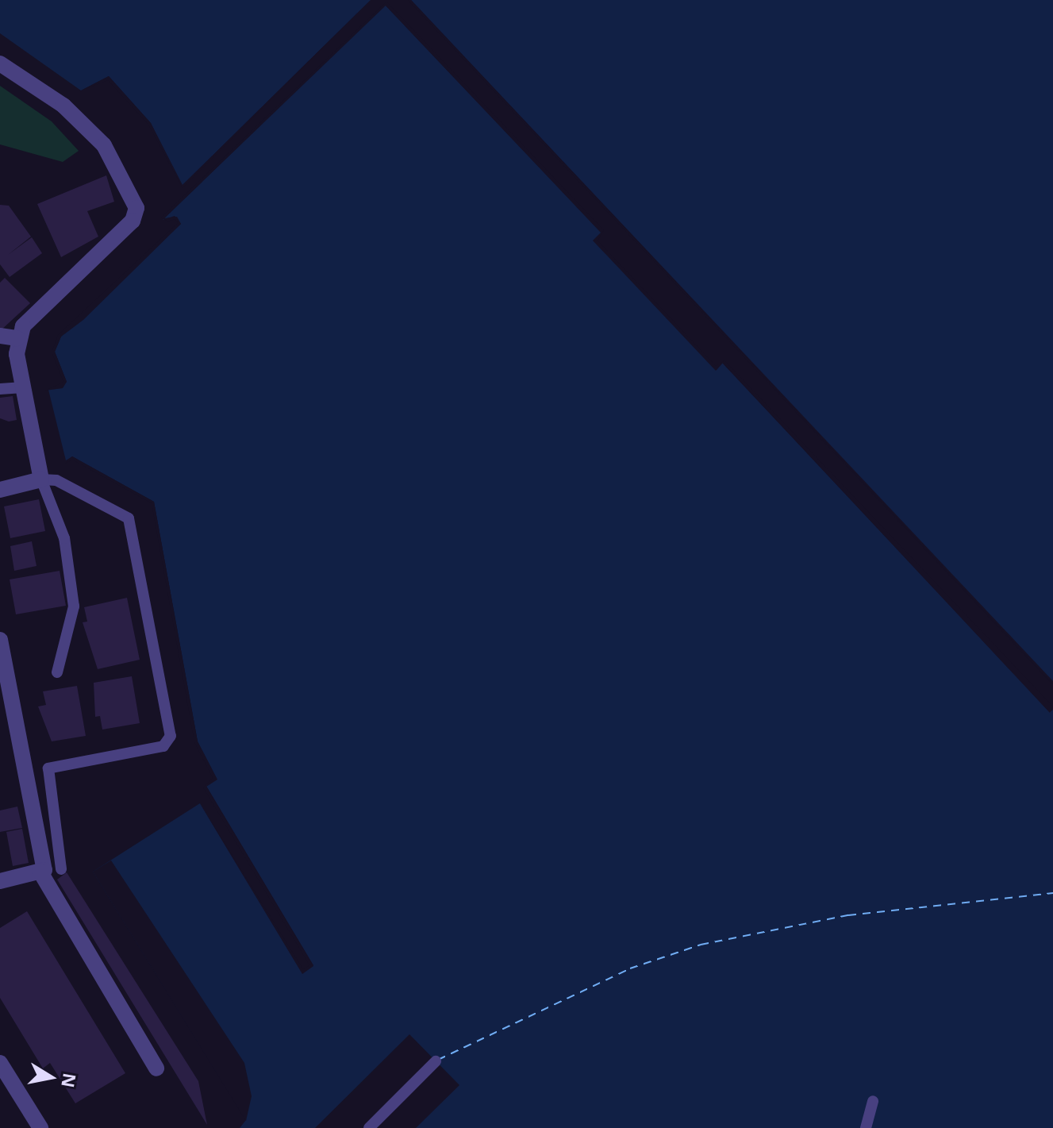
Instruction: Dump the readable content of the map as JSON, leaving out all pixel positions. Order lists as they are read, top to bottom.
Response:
{
  "north": "right"
}
